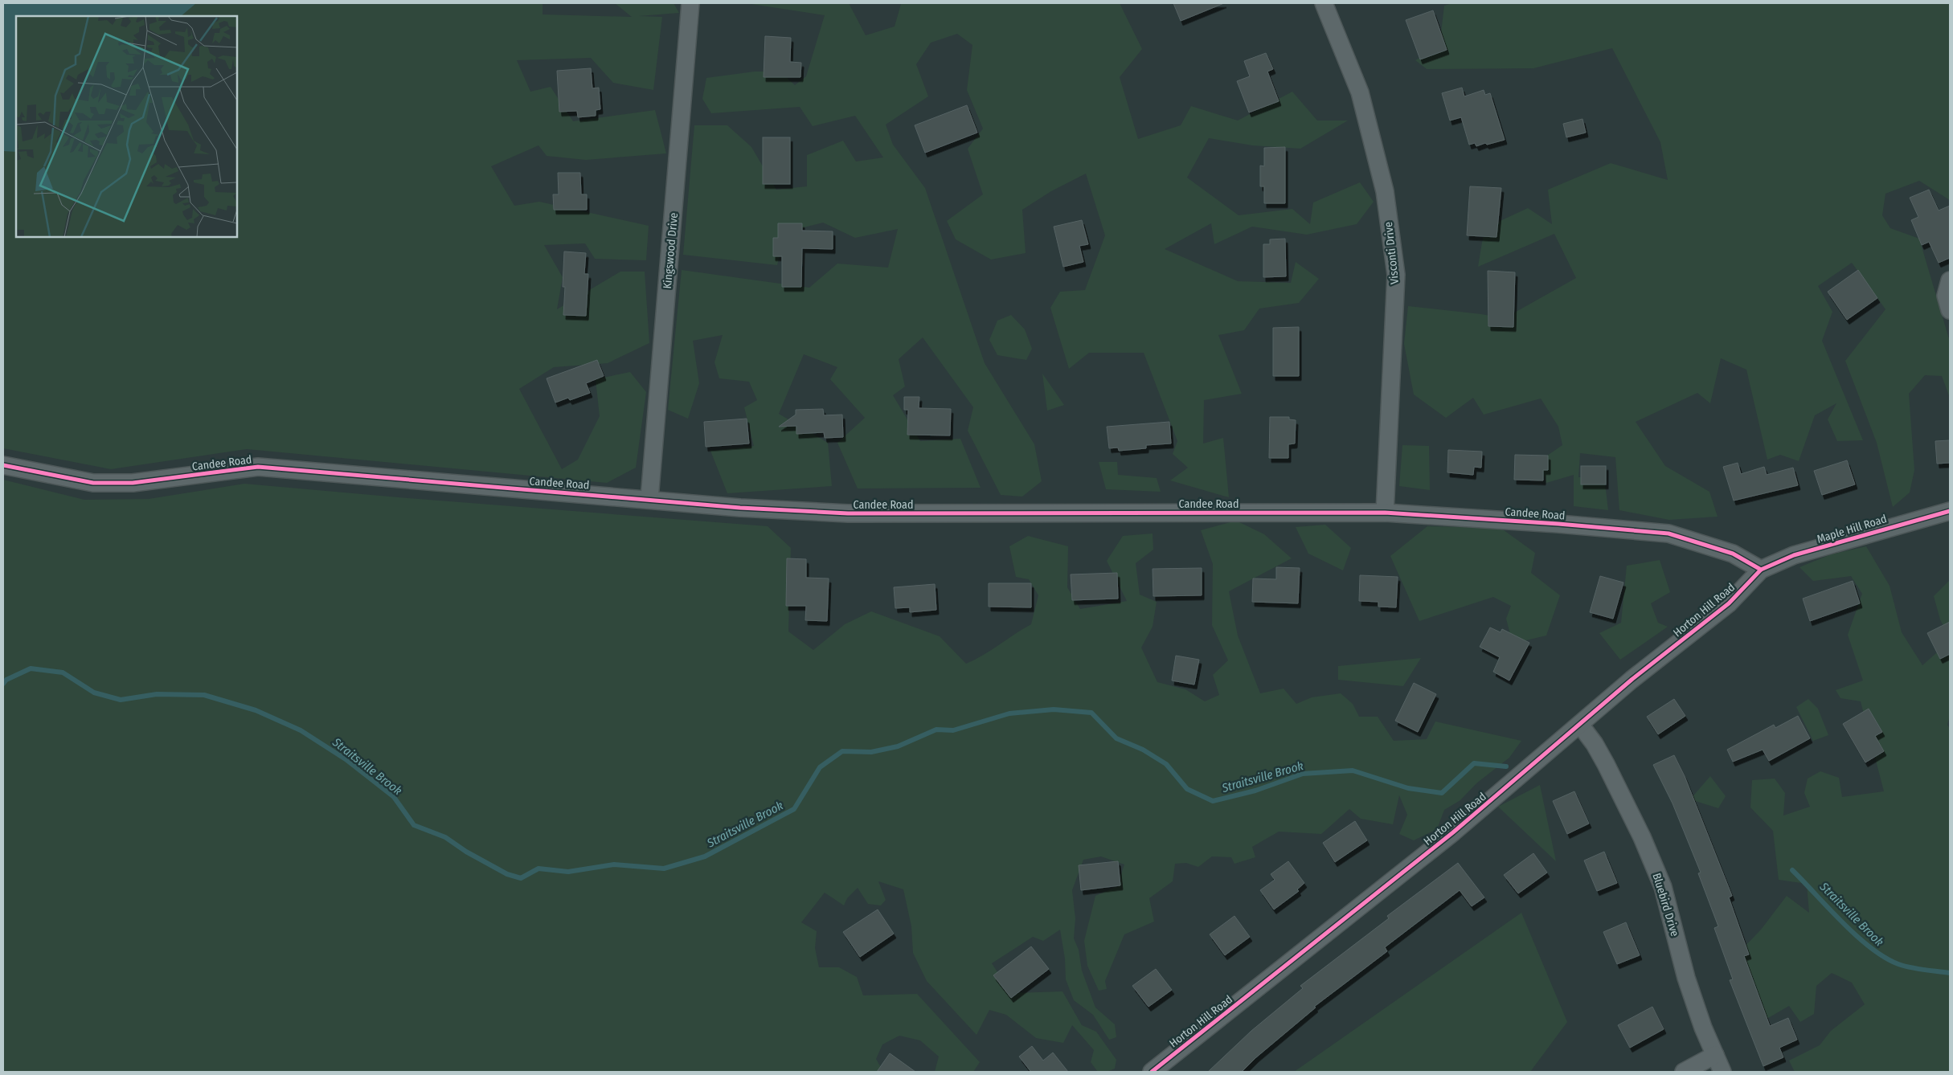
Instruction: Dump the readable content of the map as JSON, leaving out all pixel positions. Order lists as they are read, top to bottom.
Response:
{
  "streets": {
    "street": [
      "Kingswood Drive",
      "Visconti Drive",
      "Candee Road",
      "Maple Hill Road",
      "Horton Hill Road",
      "Bluebird Drive"
    ]
  },
  "crossings": [
    ["Kingswood Drive", "Candee Road"],
    ["Visconti Drive", "Candee Road"],
    ["Candee Road", "Maple Hill Road"],
    ["Candee Road", "Horton Hill Road"],
    ["Maple Hill Road", "Horton Hill Road"],
    ["Horton Hill Road", "Bluebird Drive"]
  ],
  "water": ["Straitsville Brook"]
}
